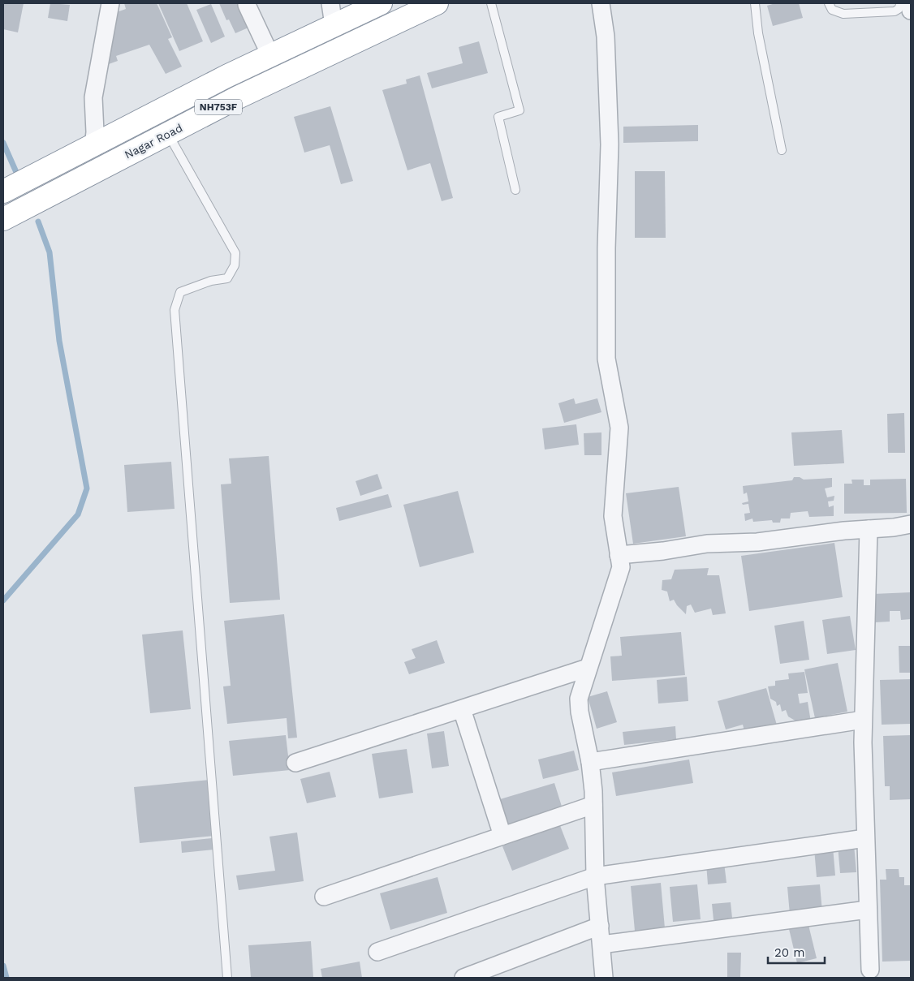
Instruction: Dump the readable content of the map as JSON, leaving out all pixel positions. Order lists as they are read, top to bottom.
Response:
{
  "streets": {
    "highway": ["NH753F", "Nagar Road"]
  },
  "scale_bar": "20 m"
}
